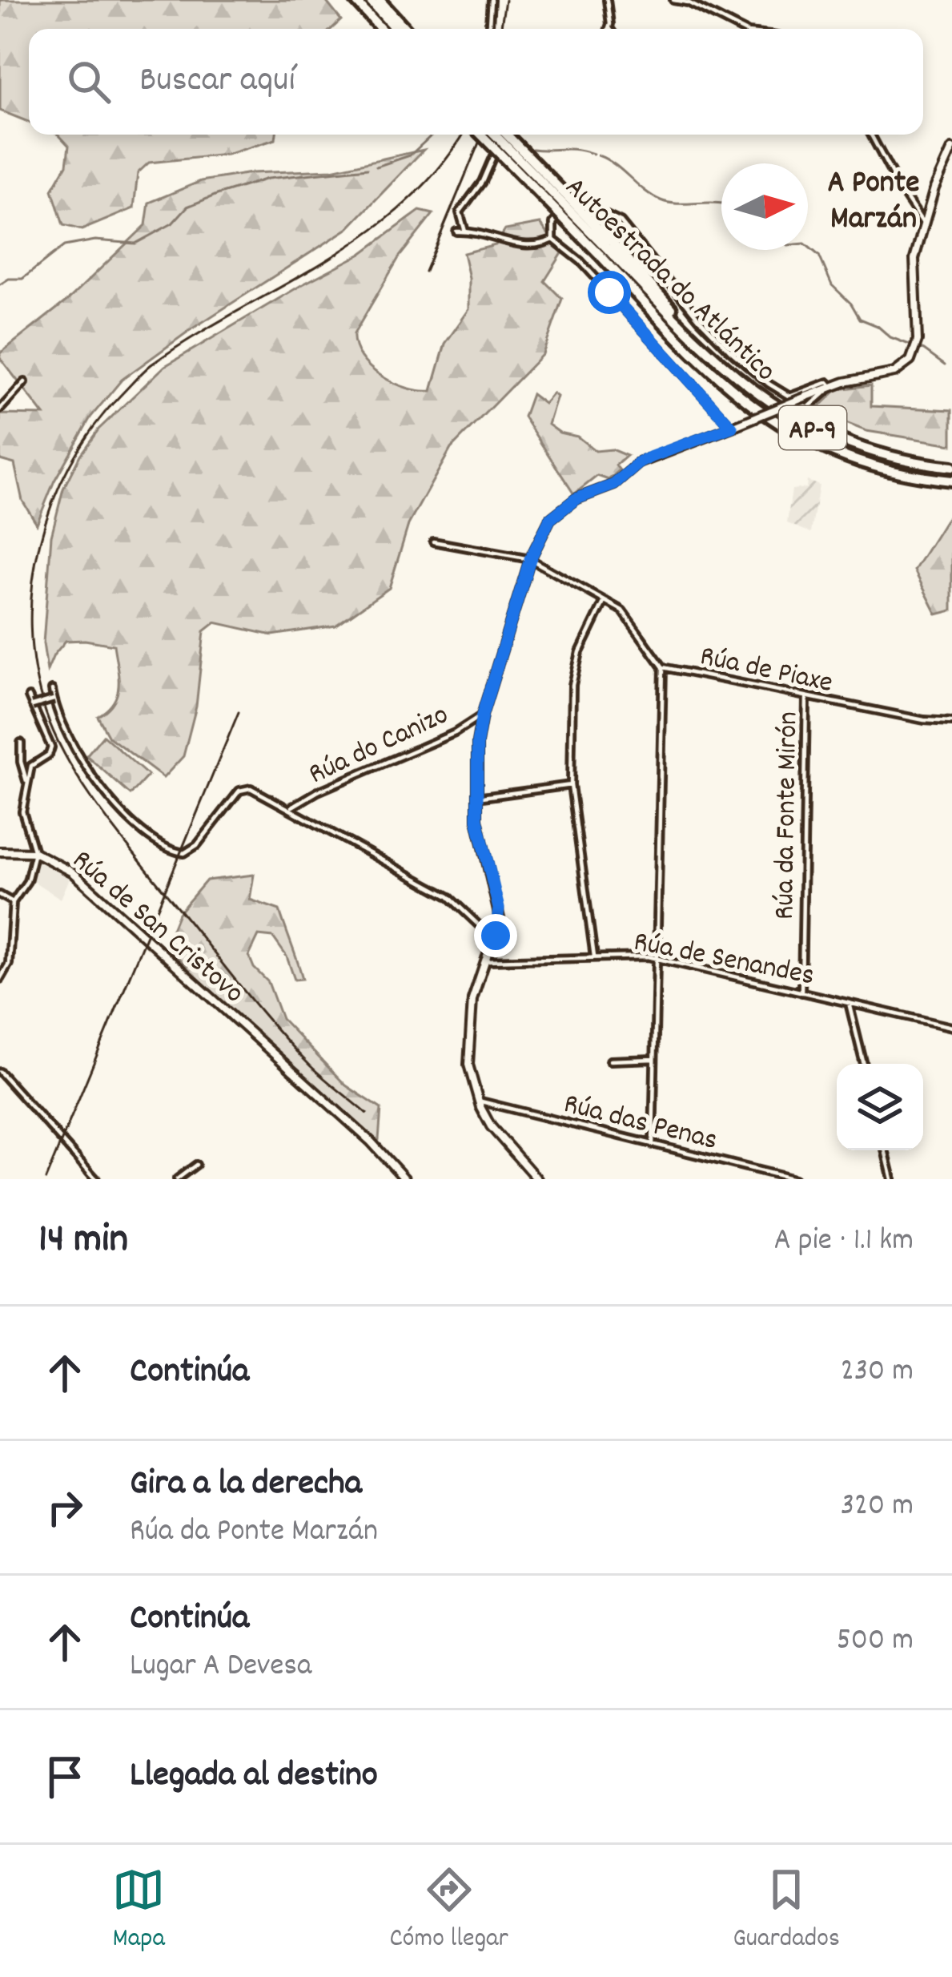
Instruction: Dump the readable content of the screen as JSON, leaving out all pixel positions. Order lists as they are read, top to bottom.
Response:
{
  "streets": {
    "highway": ["Autoestrada do Atlántico", "AP-9"],
    "street": [
      "Rúa de Piaxe",
      "Rúa do Canizo",
      "Rúa da Fonte Mirón",
      "Rúa de San Cristovo",
      "Rúa de Senandes",
      "Rúa das Penas"
    ]
  },
  "crossings": [
    ["Rúa de Piaxe", "Rúa da Fonte Mirón"],
    ["Rúa da Fonte Mirón", "Rúa de Senandes"]
  ],
  "districts": ["A Ponte Marzán"],
  "north": "right",
  "page": {
    "search": "Buscar aquí",
    "heading": ["14 min", "A pie · 1.1 km"],
    "list": [
      ["Continúa", "230 m"],
      ["Gira a la derecha", "Rúa da Ponte Marzán", "320 m"],
      ["Continúa", "Lugar A Devesa", "500 m"],
      "Llegada al destino"
    ],
    "nav": ["Mapa", "Cómo llegar", "Guardados"]
  }
}
